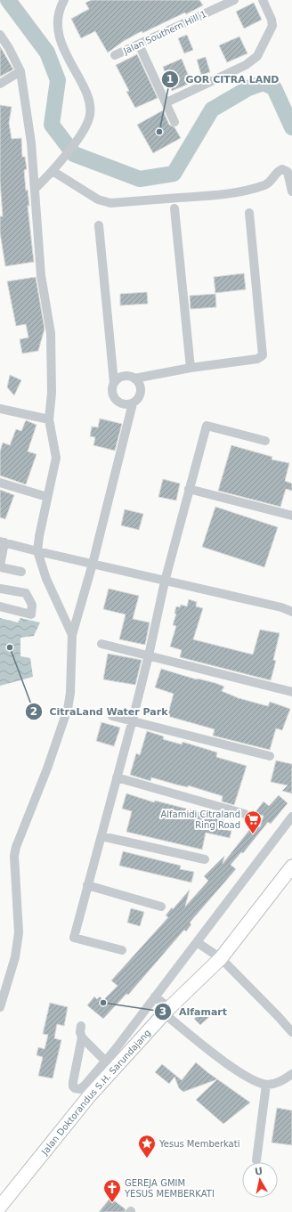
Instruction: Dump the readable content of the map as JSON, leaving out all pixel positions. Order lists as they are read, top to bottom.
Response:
{
  "streets": {
    "highway": ["Jalan Doktorandus S.H. Sarundajang"],
    "street": ["Jalan Southern Hill 1"]
  },
  "places": {
    "other": ["GOR CITRA LAND", "CitraLand Water Park", "Alfamart"],
    "supermarket": ["Alfamidi Citraland Ring Road"],
    "place": ["Yesus Memberkati"],
    "church": ["GEREJA GMIM YESUS MEMBERKATI"]
  },
  "north": "top"
}
